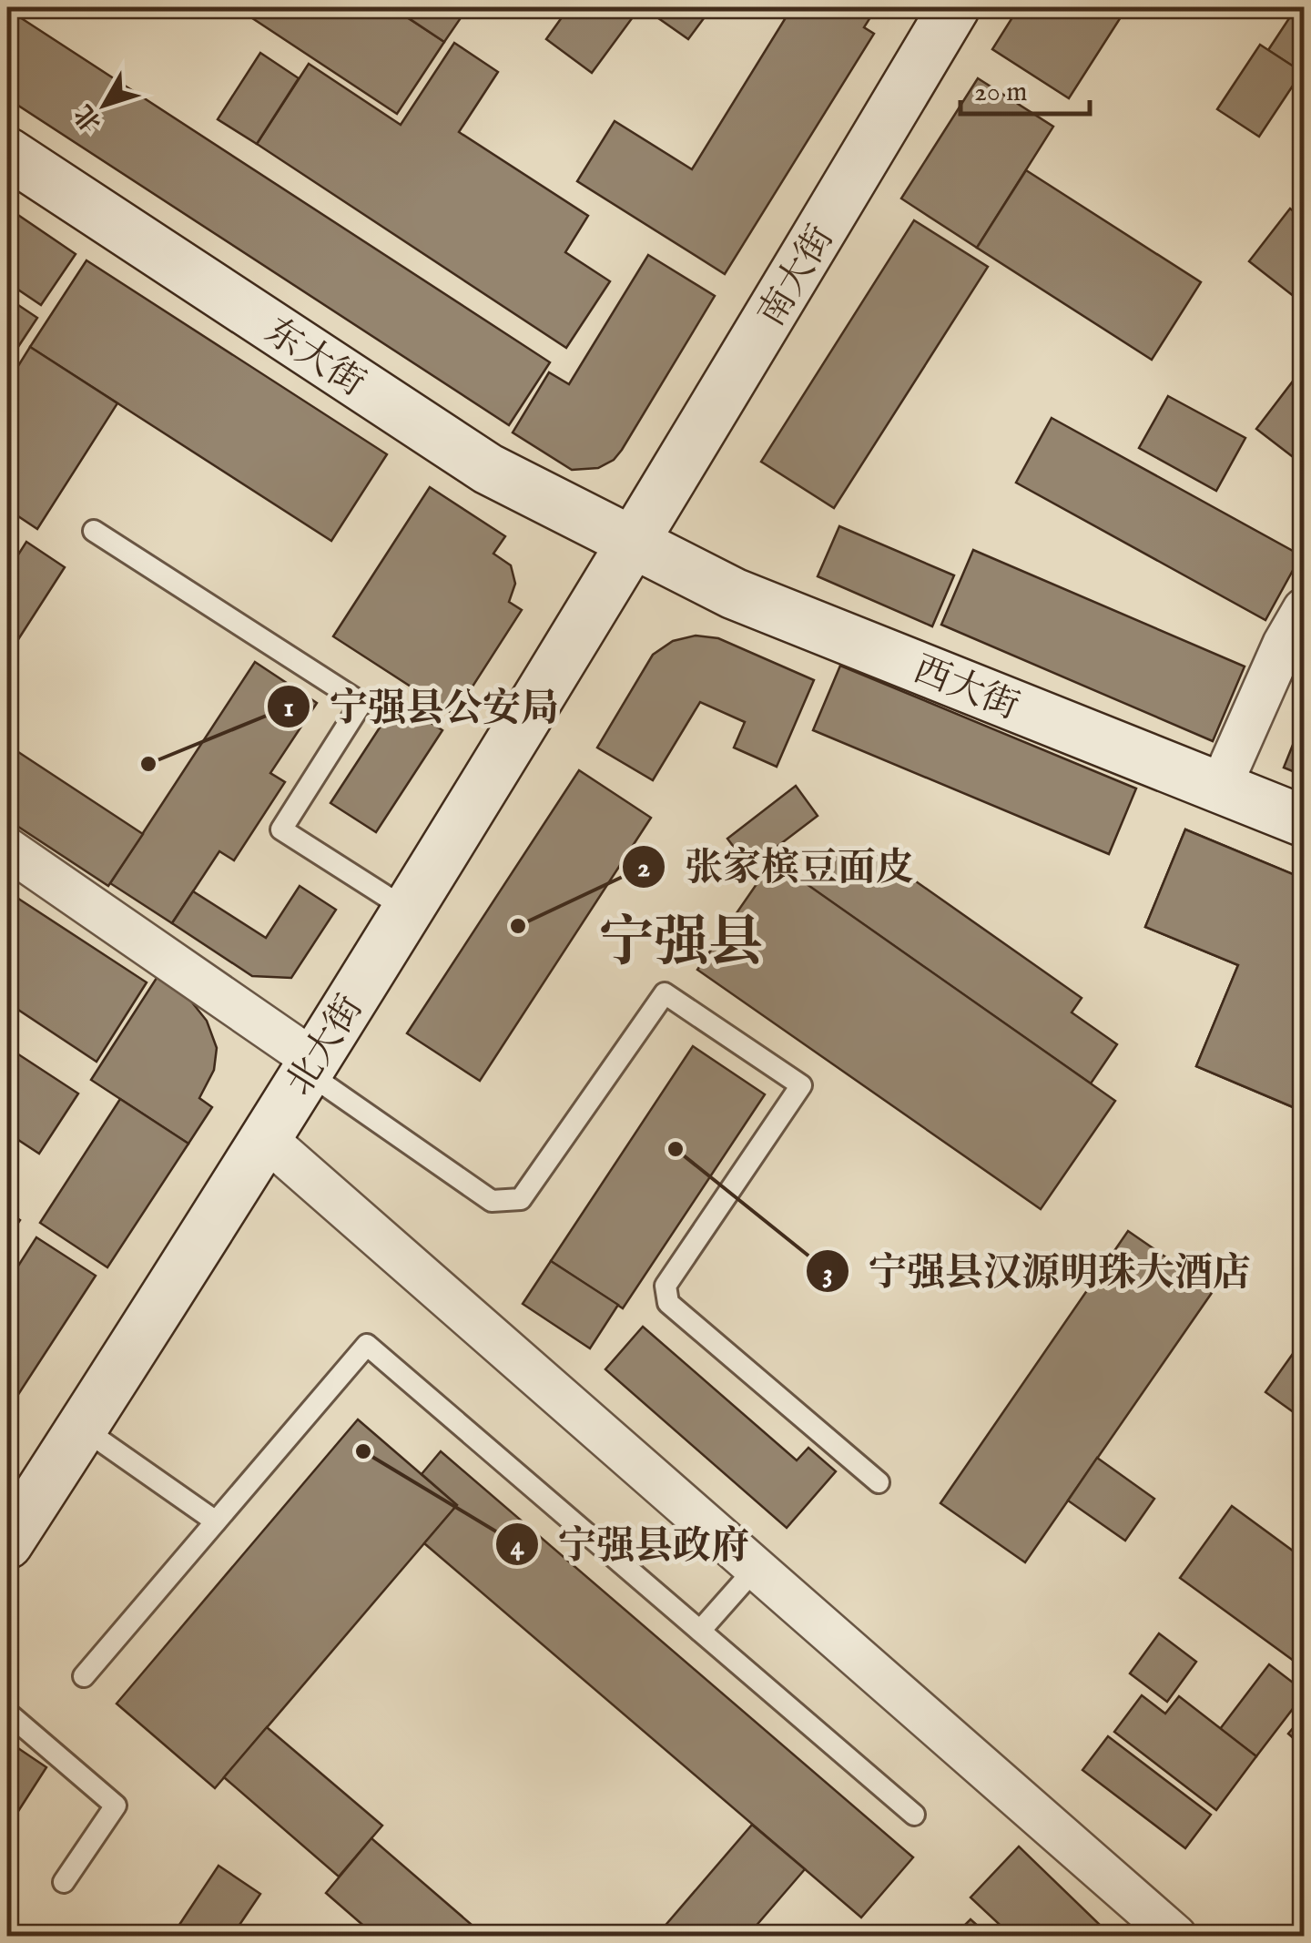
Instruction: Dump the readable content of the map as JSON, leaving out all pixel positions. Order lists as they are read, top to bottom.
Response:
{
  "streets": {
    "street": [
      "南大街",
      "东大街",
      "西大街",
      "北大街"
    ]
  },
  "crossings": [
    ["南大街", "东大街"],
    ["南大街", "西大街"],
    ["南大街", "北大街"],
    ["东大街", "西大街"],
    ["东大街", "北大街"],
    ["西大街", "北大街"]
  ],
  "districts": ["宁强县"],
  "places": [
    "宁强县公安局",
    "张家槟豆面皮",
    "宁强县汉源明珠大酒店",
    "宁强县政府"
  ],
  "scale_bar": "20 m",
  "north": "bottom left"
}
